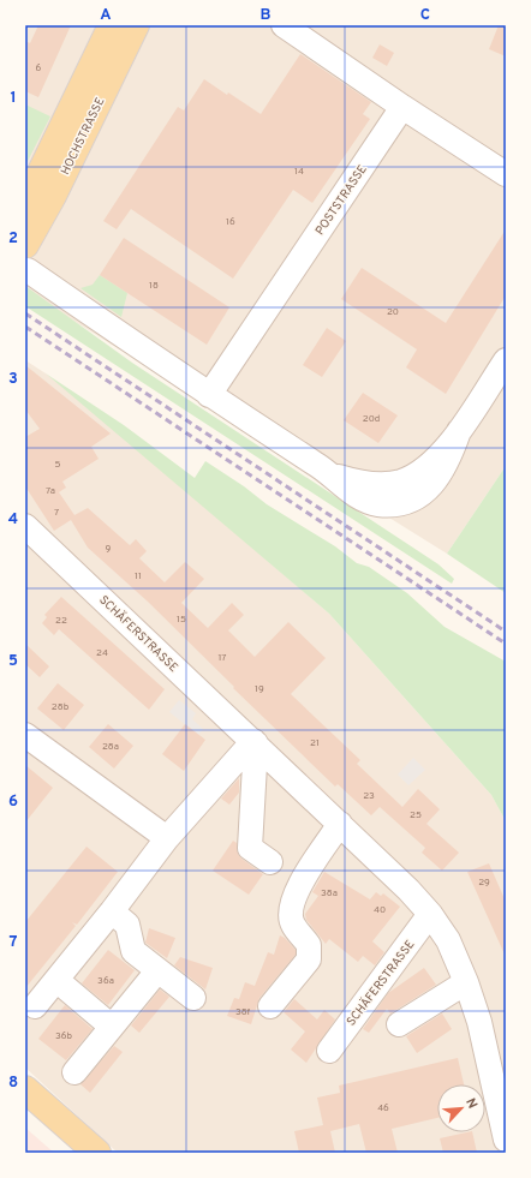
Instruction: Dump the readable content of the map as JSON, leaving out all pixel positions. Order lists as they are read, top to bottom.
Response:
{
  "streets": {
    "main road": ["HOCHSTRASSE"],
    "street": ["POSTSTRASSE", "SCHÄFERSTRASSE"]
  },
  "house_numbers": [
    "6",
    "14",
    "16",
    "18",
    "20",
    "20d",
    "5",
    "7a",
    "7",
    "9",
    "11",
    "15",
    "22",
    "24",
    "17",
    "19",
    "28b",
    "21",
    "28a",
    "23",
    "25",
    "29",
    "38a",
    "40",
    "36a",
    "38f",
    "36b",
    "46"
  ],
  "north": "top right",
  "grid": {
    "columns": ["A", "B", "C"],
    "rows": [
      "1",
      "2",
      "3",
      "4",
      "5",
      "6",
      "7",
      "8"
    ]
  }
}
